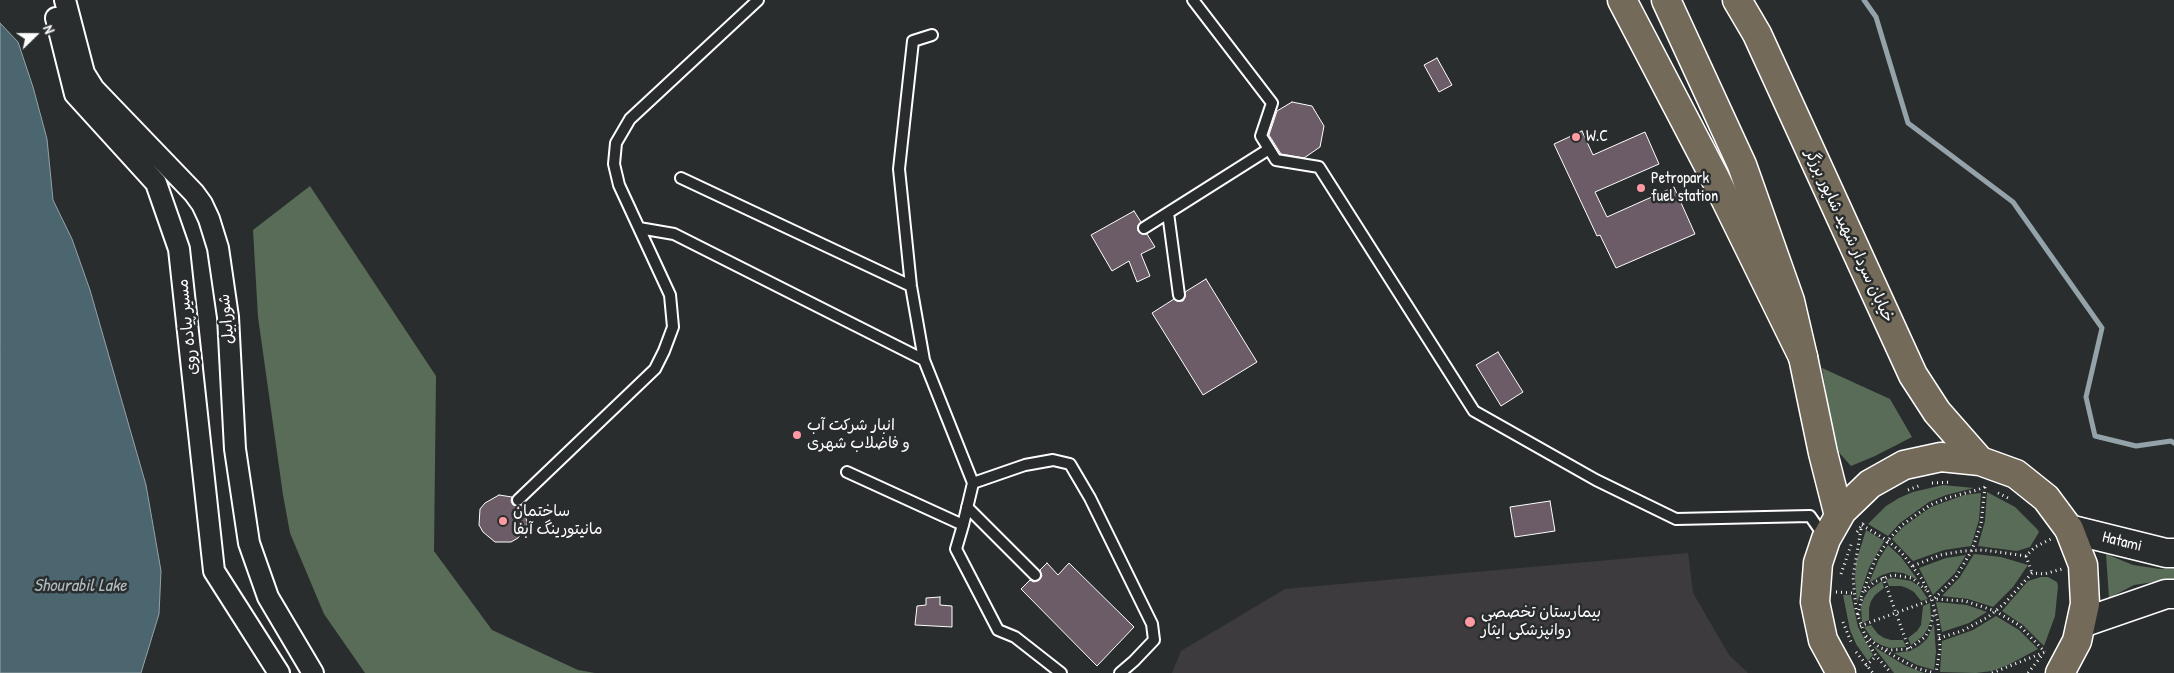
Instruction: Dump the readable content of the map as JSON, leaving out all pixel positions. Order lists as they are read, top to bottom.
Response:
{
  "streets": {
    "main road": ["خیابان سردار شهید شاپور برزگر", "Hatami"],
    "street": ["شورابیل", "مسیر پیاده روی"]
  },
  "water": ["Shourabil Lake"],
  "places": [
    "W.C",
    "Petropark fuel station",
    "انبار شرکت آب و فاضلاب شهری",
    "ساختمان مانیتورینگ آبفا",
    "بیمارستان تخصصی روانپزشکی ایثار"
  ],
  "north": "right"
}
